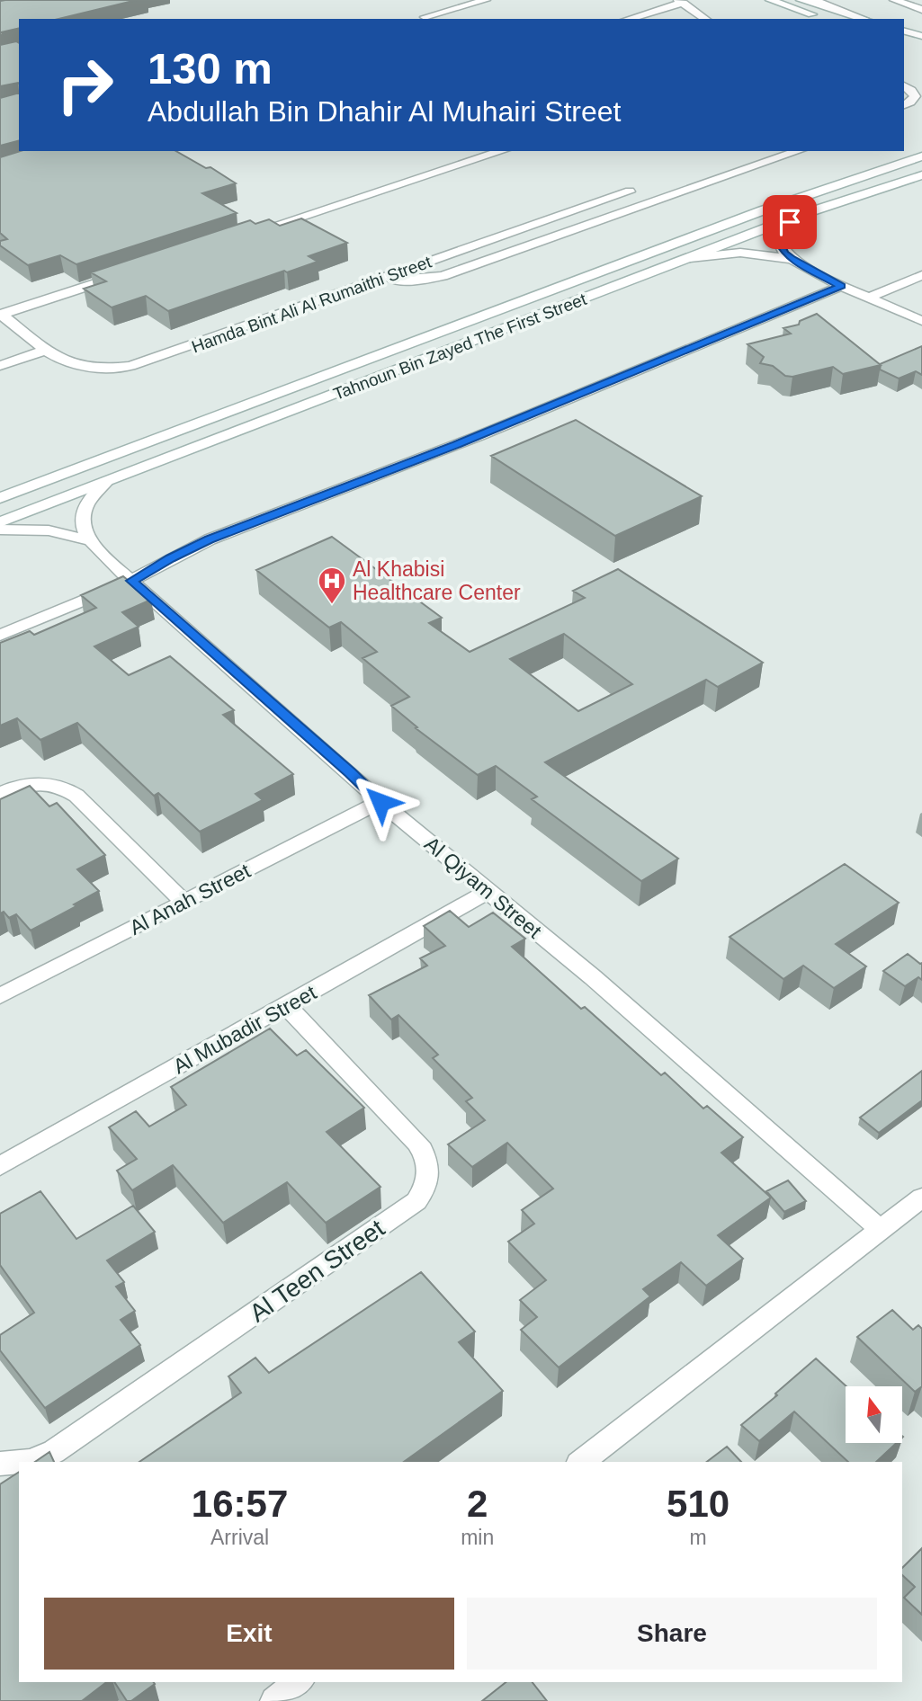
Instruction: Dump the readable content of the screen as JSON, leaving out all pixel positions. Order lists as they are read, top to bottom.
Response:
{
  "streets": {
    "street": [
      "Hamda Bint Ali Al Rumaithi Street",
      "Tahnoun Bin Zayed The First Street",
      "Al Qiyam Street",
      "Al Anah Street",
      "Al Mubadir Street",
      "Al Teen Street"
    ]
  },
  "crossings": [
    ["Al Qiyam Street", "Al Anah Street"],
    ["Al Qiyam Street", "Al Mubadir Street"],
    ["Al Mubadir Street", "Al Teen Street"]
  ],
  "places": {
    "hospital": ["Al Khabisi Healthcare Center"]
  },
  "north": "top",
  "page": {
    "turn": ["130 m", "Abdullah Bin Dhahir Al Muhairi Street"],
    "eta": [
      "16:57",
      "Arrival",
      "2",
      "min",
      "510",
      "m"
    ],
    "buttons": ["Exit", "Share"]
  }
}
